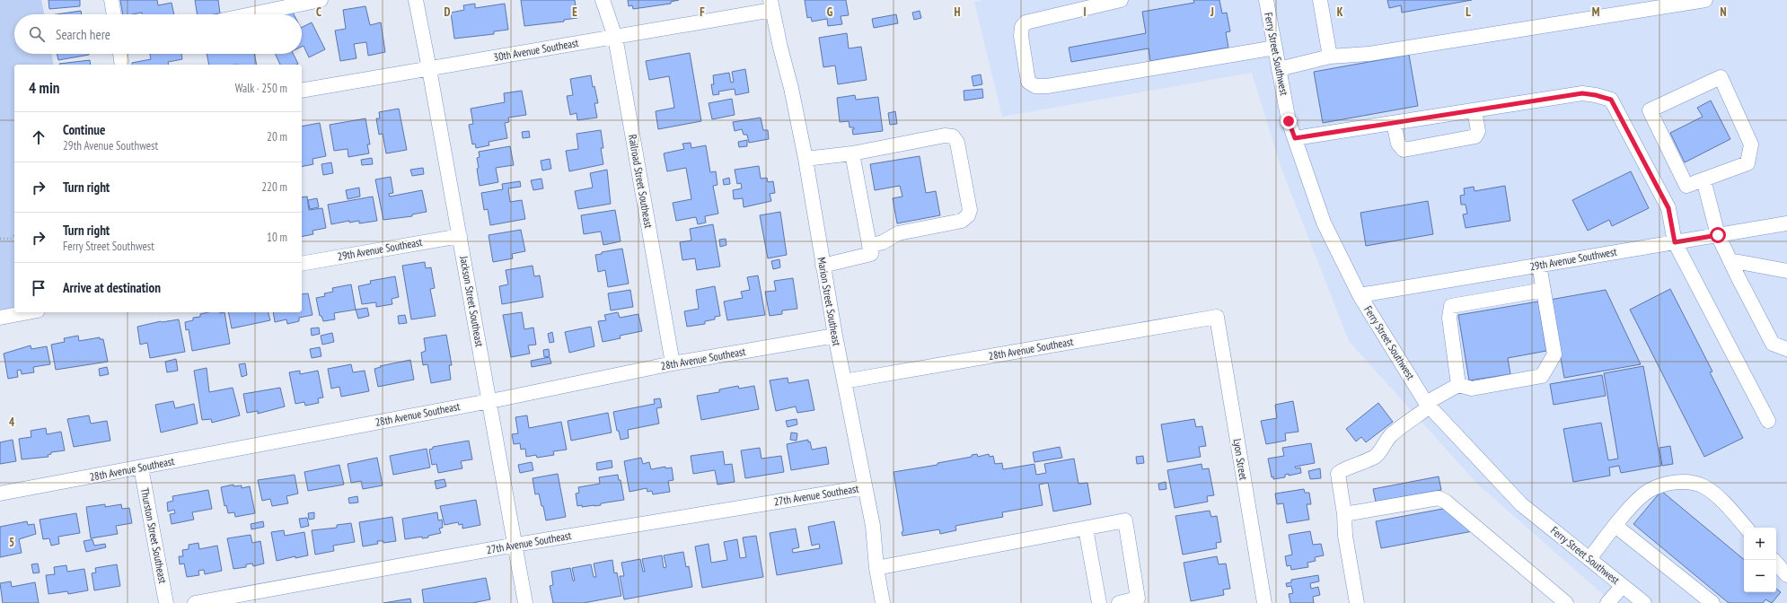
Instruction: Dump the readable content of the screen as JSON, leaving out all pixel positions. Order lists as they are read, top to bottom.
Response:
{
  "streets": {
    "street": [
      "30th Avenue Southeast",
      "Ferry Street Southwest",
      "Railroad Street Southeast",
      "29th Avenue Southeast",
      "29th Avenue Southwest",
      "Jackson Street Southeast",
      "Marion Street Southeast",
      "28th Avenue Southeast",
      "Lyon Street",
      "27th Avenue Southeast",
      "Thurston Street Southeast"
    ]
  },
  "crossings": [
    ["30th Avenue Southeast", "Railroad Street Southeast"],
    ["30th Avenue Southeast", "Jackson Street Southeast"],
    ["30th Avenue Southeast", "Marion Street Southeast"],
    ["Ferry Street Southwest", "29th Avenue Southwest"],
    ["Railroad Street Southeast", "28th Avenue Southeast"],
    ["29th Avenue Southeast", "Jackson Street Southeast"],
    ["Jackson Street Southeast", "28th Avenue Southeast"],
    ["Jackson Street Southeast", "27th Avenue Southeast"],
    ["Marion Street Southeast", "28th Avenue Southeast"],
    ["Marion Street Southeast", "27th Avenue Southeast"],
    ["28th Avenue Southeast", "Lyon Street"],
    ["28th Avenue Southeast", "Thurston Street Southeast"]
  ],
  "page": {
    "search": "Search here",
    "heading": ["4 min", "Walk · 250 m"],
    "list": [
      ["Continue", "29th Avenue Southwest", "20 m"],
      ["Turn right", "220 m"],
      ["Turn right", "Ferry Street Southwest", "10 m"],
      "Arrive at destination"
    ],
    "map_buttons": ["+", "−"]
  },
  "grid": {
    "columns": [
      "C",
      "D",
      "E",
      "F",
      "G",
      "H",
      "I",
      "J",
      "K",
      "L",
      "M",
      "N"
    ],
    "rows": ["4", "5"]
  }
}
